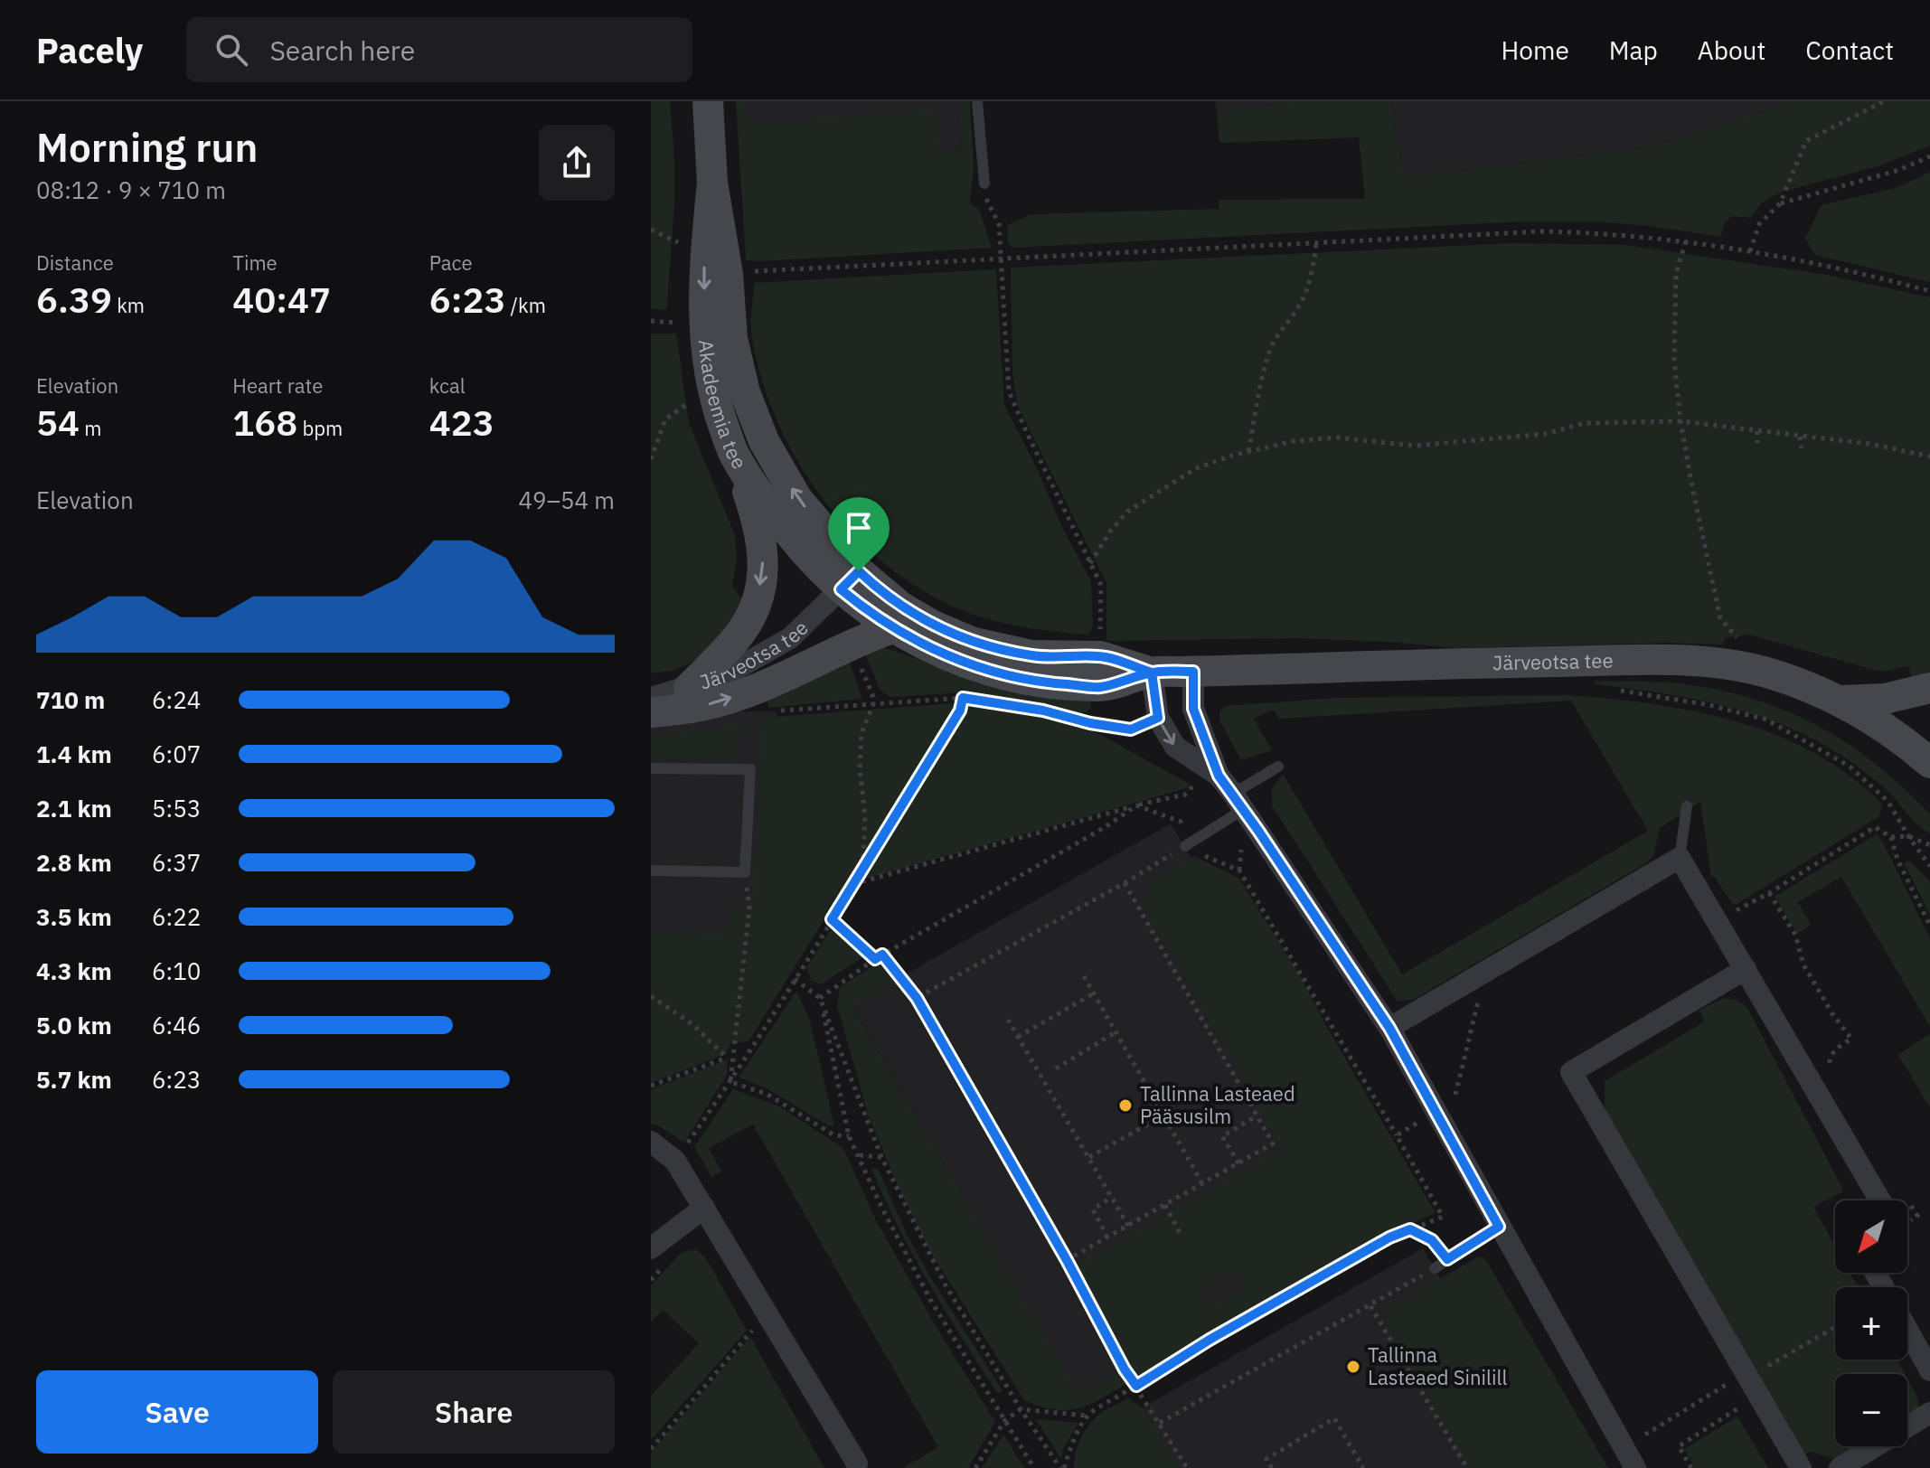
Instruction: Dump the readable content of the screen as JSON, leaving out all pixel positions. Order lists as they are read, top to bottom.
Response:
{
  "streets": {
    "main road": ["Akadeemia tee", "Järveotsa tee"]
  },
  "crossings": [
    ["Akadeemia tee", "Järveotsa tee"]
  ],
  "places": ["Tallinna Lasteaed Pääsusilm", "Tallinna Lasteaed Sinilill"],
  "north": "bottom left",
  "page": {
    "header": "Pacely",
    "search": "Search here",
    "nav": [
      "Home",
      "Map",
      "About",
      "Contact"
    ],
    "heading": ["Morning run", "08:12 · 9 × 710 m"],
    "stats": [
      ["Distance", "6.39 km"],
      ["Time", "40:47"],
      ["Pace", "6:23 /km"],
      ["Elevation", "54 m"],
      ["Heart rate", "168 bpm"],
      ["kcal", "423"]
    ],
    "chart": ["Elevation", "49–54 m"],
    "list": [
      {
        "name": "710 m",
        "note": "6:24"
      },
      {
        "name": "1.4 km",
        "note": "6:07"
      },
      {
        "name": "2.1 km",
        "note": "5:53"
      },
      {
        "name": "2.8 km",
        "note": "6:37"
      },
      {
        "name": "3.5 km",
        "note": "6:22"
      },
      {
        "name": "4.3 km",
        "note": "6:10"
      },
      {
        "name": "5.0 km",
        "note": "6:46"
      },
      {
        "name": "5.7 km",
        "note": "6:23"
      }
    ],
    "map_buttons": ["+", "−"],
    "buttons": ["Save", "Share"]
  }
}
